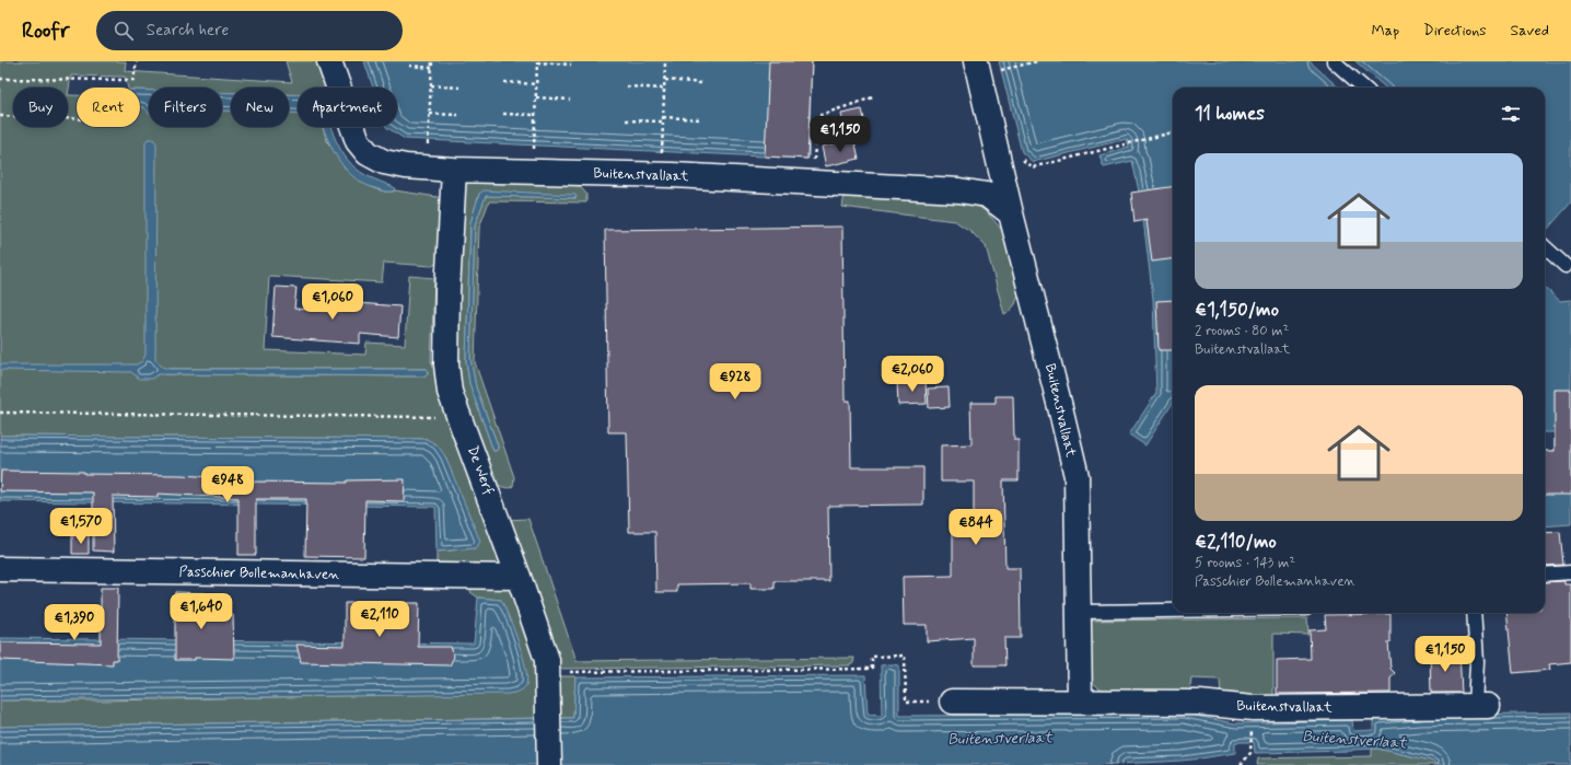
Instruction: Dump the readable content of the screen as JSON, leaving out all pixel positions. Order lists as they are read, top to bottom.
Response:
{
  "streets": {
    "street": ["Buitenstvallaat", "De Werf", "Passchier Bollemanhaven"]
  },
  "crossings": [
    ["Buitenstvallaat", "De Werf"],
    ["De Werf", "Passchier Bollemanhaven"]
  ],
  "water": ["Buitenstverlaat"],
  "page": {
    "header": "Roofr",
    "search": "Search here",
    "nav": ["Map", "Directions", "Saved"],
    "chip": [
      "Buy",
      "Rent",
      "Filters",
      "New",
      "Apartment"
    ],
    "heading": "11 homes",
    "price": [
      "€1,150",
      "€1,060",
      "€2,060",
      "€928",
      "€948",
      "€1,570",
      "€844",
      "€1,640",
      "€2,110",
      "€1,390",
      "€1,150"
    ],
    "list": [
      {
        "name": "€1,150/mo",
        "note": "2 rooms · 80 m² · Buitenstvallaat"
      },
      {
        "name": "€2,110/mo",
        "note": "5 rooms · 143 m² · Passchier Bollemanhaven"
      }
    ]
  }
}
